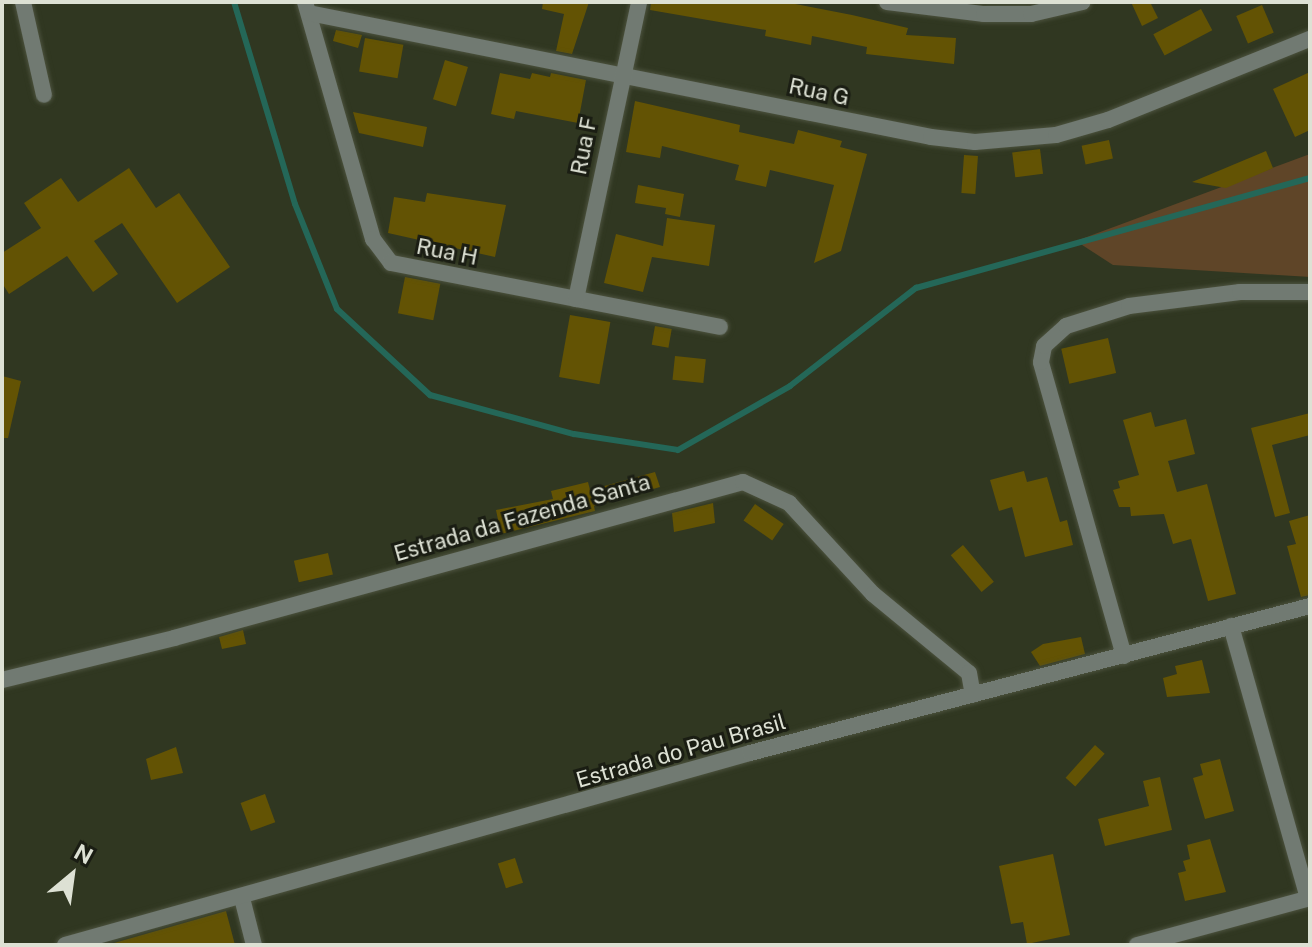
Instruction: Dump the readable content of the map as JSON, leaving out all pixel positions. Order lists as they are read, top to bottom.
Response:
{
  "streets": {
    "street": [
      "Rua G",
      "Rua F",
      "Rua H",
      "Estrada da Fazenda Santa",
      "Estrada do Pau Brasil"
    ]
  },
  "crossings": [
    ["Rua G", "Rua F"],
    ["Rua G", "Rua H"],
    ["Rua F", "Rua H"],
    ["Estrada da Fazenda Santa", "Estrada do Pau Brasil"]
  ],
  "north": "top right"
}
